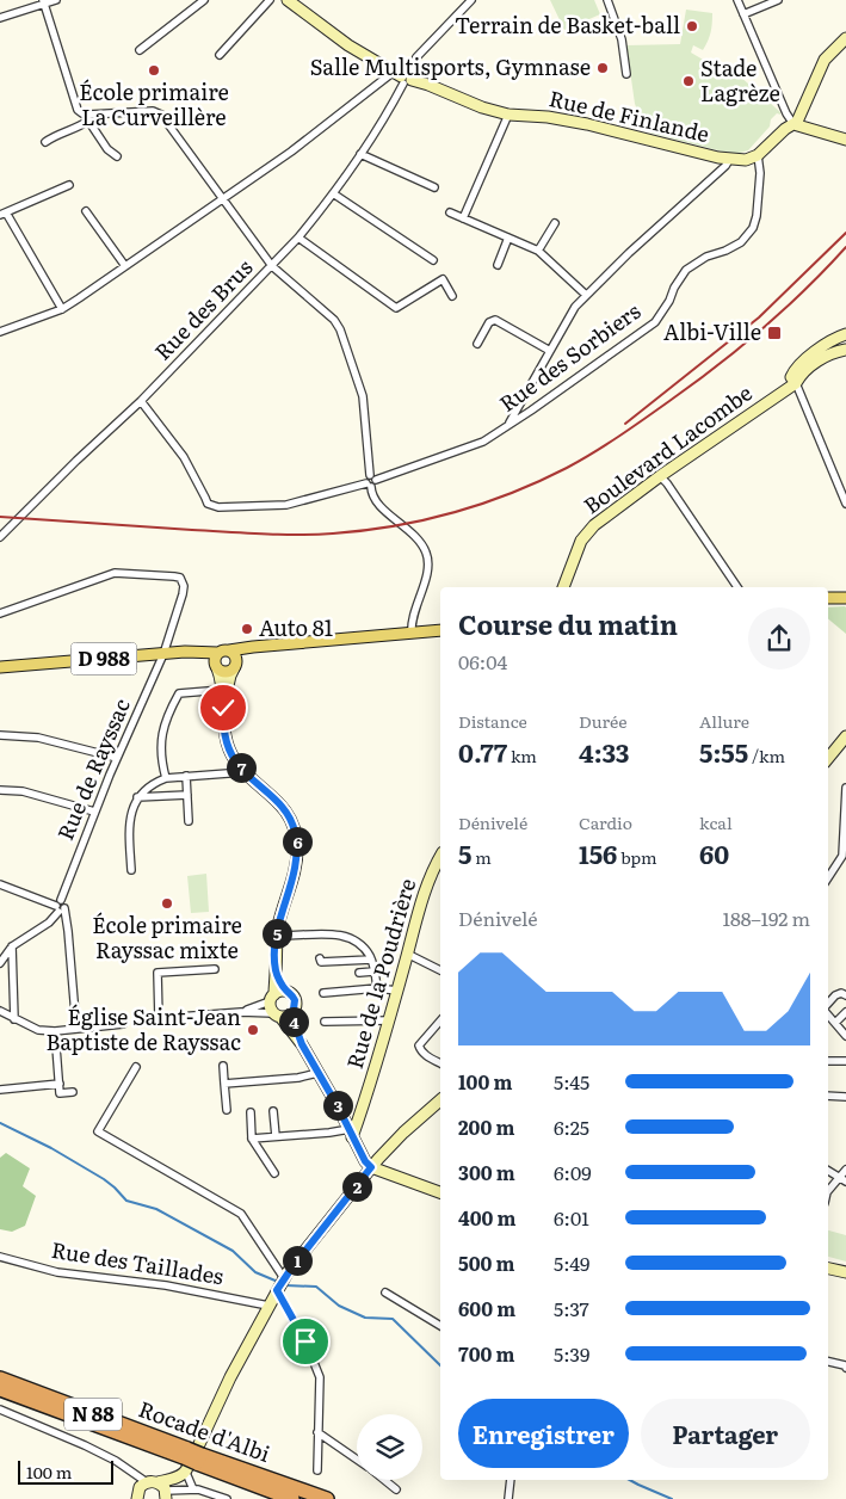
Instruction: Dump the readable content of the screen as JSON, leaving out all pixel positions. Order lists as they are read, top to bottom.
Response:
{
  "streets": {
    "highway": ["N 88", "Rocade d'Albi"],
    "main road": ["D 988"],
    "street": [
      "Rue de Finlande",
      "Rue des Brus",
      "Rue des Sorbiers",
      "Boulevard Lacombe",
      "Rue de Rayssac",
      "Rue de la Poudrière",
      "Rue des Taillades"
    ]
  },
  "crossings": [
    ["Rue de Finlande", "Rue des Brus"],
    ["Rue de Finlande", "Rue des Sorbiers"],
    ["Rue des Brus", "Rue des Sorbiers"],
    ["D 988", "Rue de Rayssac"]
  ],
  "places": {
    "other": [
      "Terrain de Basket-ball",
      "Salle Multisports, Gymnase",
      "École primaire La Curveillère",
      "Stade Lagrèze",
      "Auto 81",
      "École primaire Rayssac mixte",
      "Église Saint-Jean Baptiste de Rayssac"
    ],
    "transit": ["Albi-Ville"]
  },
  "scale_bar": "100 m",
  "page": {
    "heading": ["Course du matin", "06:04"],
    "stats": [
      ["Distance", "0.77 km"],
      ["Durée", "4:33"],
      ["Allure", "5:55 /km"],
      ["Dénivelé", "5 m"],
      ["Cardio", "156 bpm"],
      ["kcal", "60"]
    ],
    "pins": [
      "7",
      "6",
      "5",
      "4",
      "3",
      "2",
      "1"
    ],
    "chart": ["Dénivelé", "188–192 m"],
    "list": [
      {
        "name": "100 m",
        "note": "5:45"
      },
      {
        "name": "200 m",
        "note": "6:25"
      },
      {
        "name": "300 m",
        "note": "6:09"
      },
      {
        "name": "400 m",
        "note": "6:01"
      },
      {
        "name": "500 m",
        "note": "5:49"
      },
      {
        "name": "600 m",
        "note": "5:37"
      },
      {
        "name": "700 m",
        "note": "5:39"
      }
    ],
    "buttons": ["Enregistrer", "Partager"],
    "scale": "100 m"
  }
}
